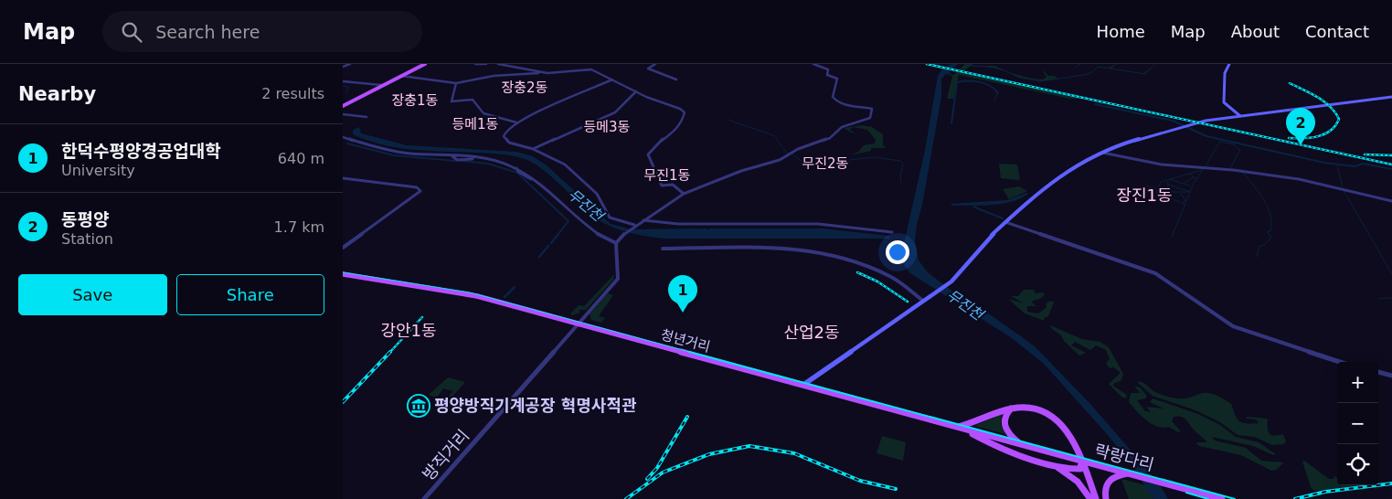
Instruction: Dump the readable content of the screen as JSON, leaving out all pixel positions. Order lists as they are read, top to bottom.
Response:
{
  "streets": {
    "main road": ["청년거리", "락랑다리"],
    "street": ["방직거리"]
  },
  "crossings": [
    ["청년거리", "방직거리"],
    ["청년거리", "락랑다리"]
  ],
  "districts": [
    "장충2동",
    "장충1동",
    "등메1동",
    "등메3동",
    "무진2동",
    "무진1동",
    "장진1동",
    "강안1동",
    "산업2동"
  ],
  "water": ["무진천"],
  "places": {
    "museum": ["평양방직기계공장 혁명사적관"]
  },
  "page": {
    "header": "Map",
    "search": "Search here",
    "nav": [
      "Home",
      "Map",
      "About",
      "Contact"
    ],
    "heading": ["Nearby", "2 results"],
    "pins": ["2", "1"],
    "list": [
      {
        "mark": "1",
        "name": "한덕수평양경공업대학",
        "note": "University",
        "value": "640 m"
      },
      {
        "mark": "2",
        "name": "동평양",
        "note": "Station",
        "value": "1.7 km"
      }
    ],
    "buttons": ["Save", "Share"],
    "map_buttons": ["+", "−"]
  }
}
